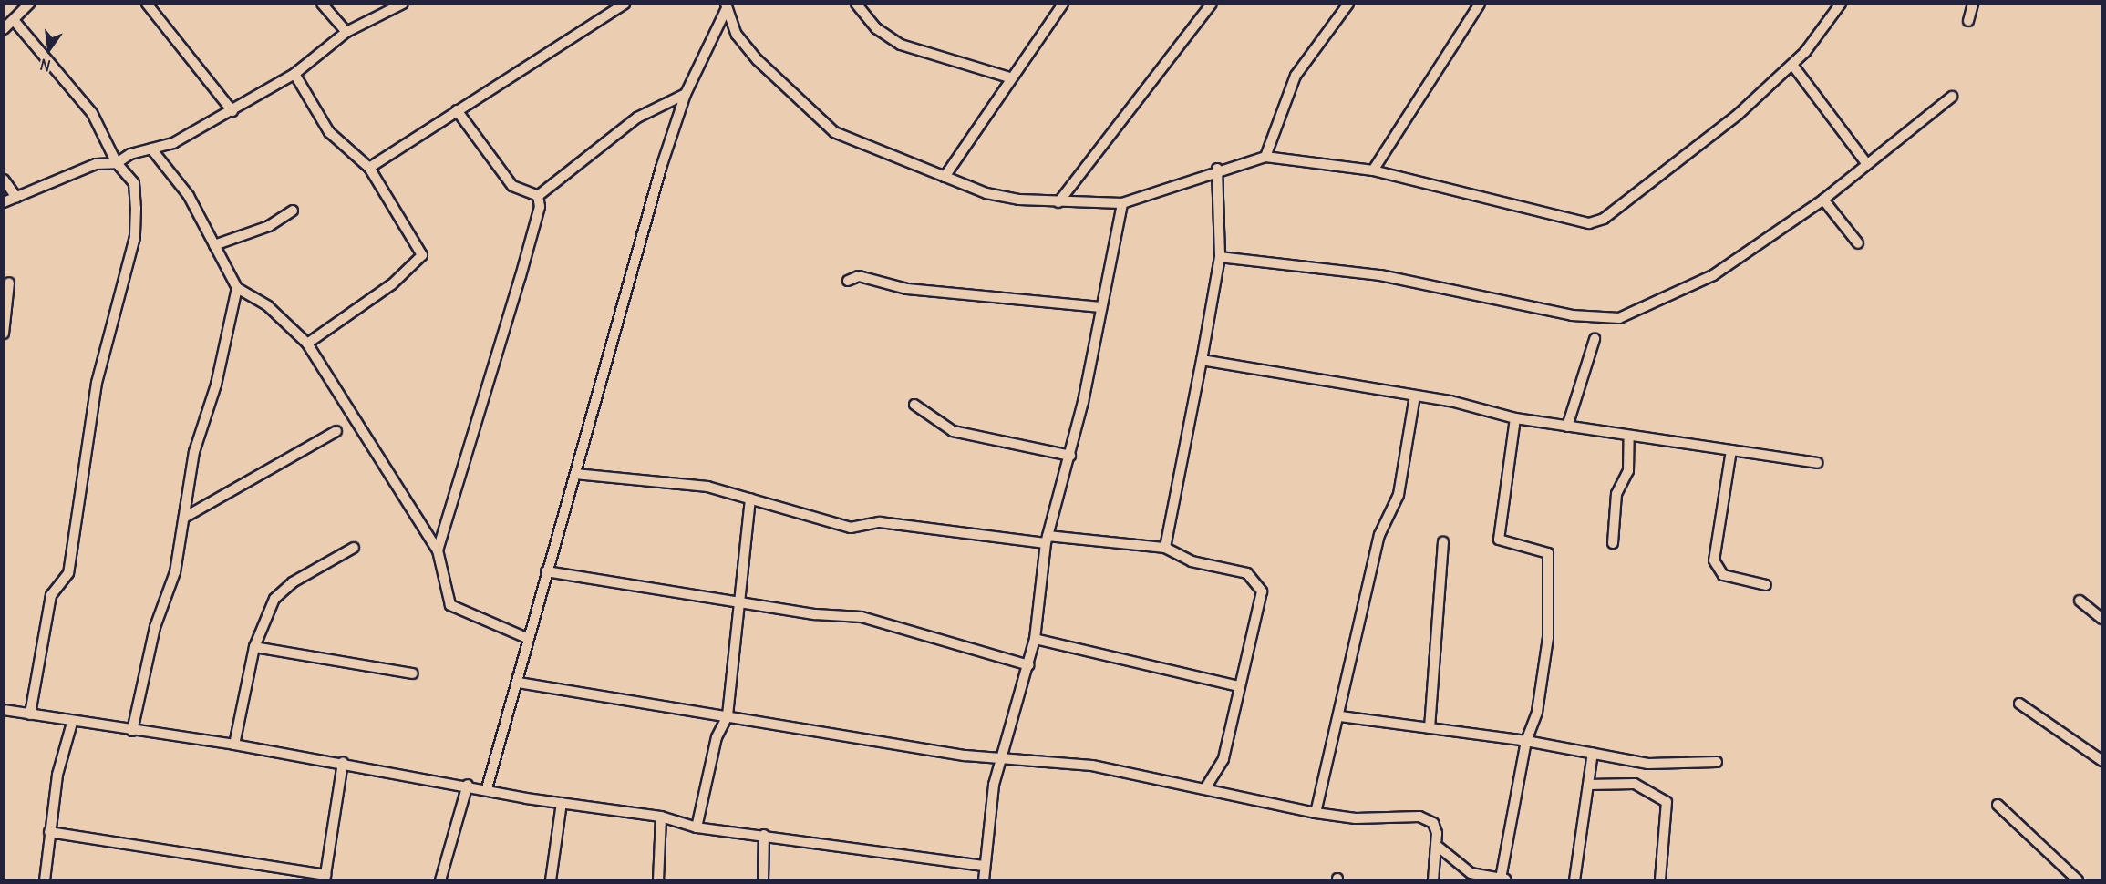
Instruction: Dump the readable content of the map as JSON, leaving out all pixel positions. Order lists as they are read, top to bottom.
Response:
{
  "north": "bottom"
}
